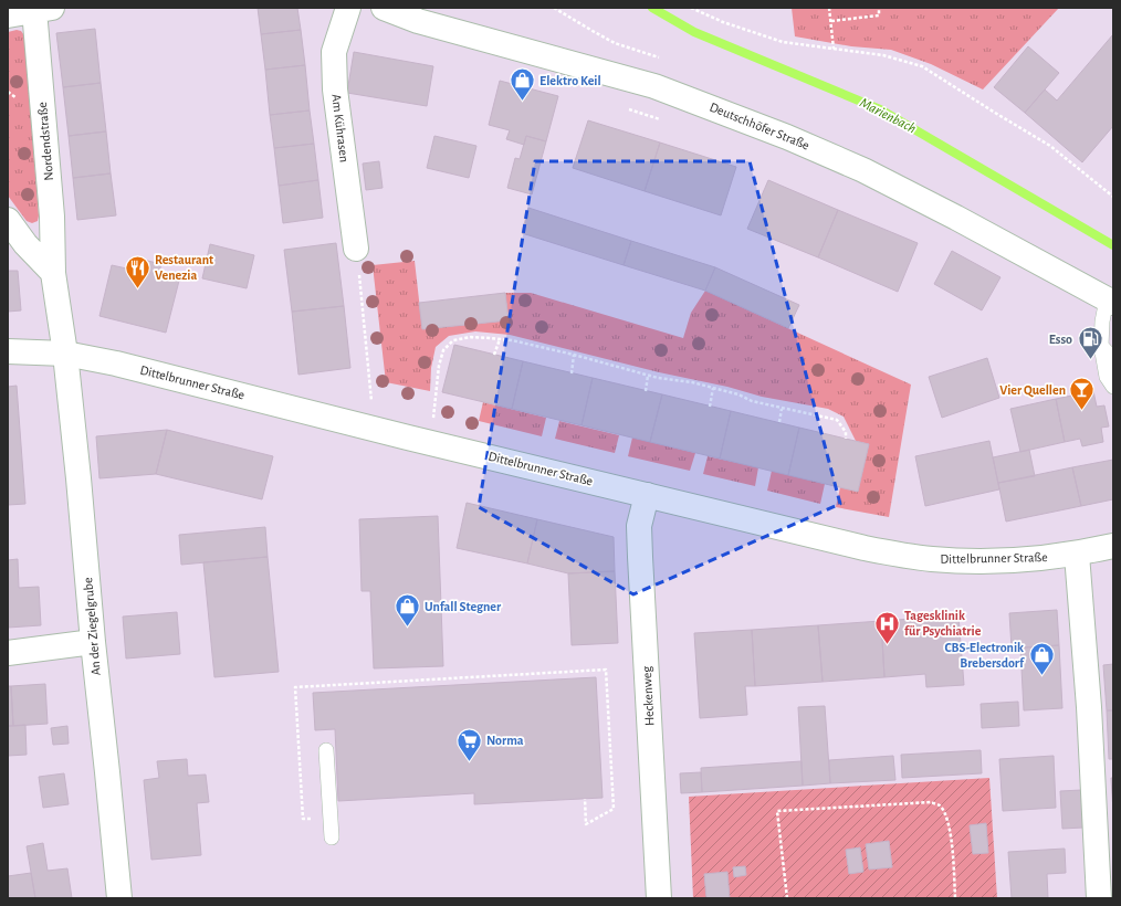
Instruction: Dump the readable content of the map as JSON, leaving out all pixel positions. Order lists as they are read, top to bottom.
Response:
{
  "streets": {
    "street": [
      "Deutschhöfer Straße",
      "Am Kührasen",
      "Nordendstraße",
      "Dittelbrunner Straße",
      "An der Ziegelgrube",
      "Heckenweg"
    ]
  },
  "crossings": [
    ["Nordendstraße", "Dittelbrunner Straße"],
    ["Nordendstraße", "An der Ziegelgrube"],
    ["Dittelbrunner Straße", "An der Ziegelgrube"],
    ["Dittelbrunner Straße", "Heckenweg"]
  ],
  "water": ["Marienbach"],
  "places": {
    "shop": ["Elektro Keil", "Unfall Stegner", "CBS-Electronik Brebersdorf"],
    "restaurant": ["Restaurant Venezia"],
    "fuel station": ["Esso"],
    "bar": ["Vier Quellen"],
    "hospital": ["Tagesklinik für Psychiatrie"],
    "supermarket": ["Norma"]
  }
}
